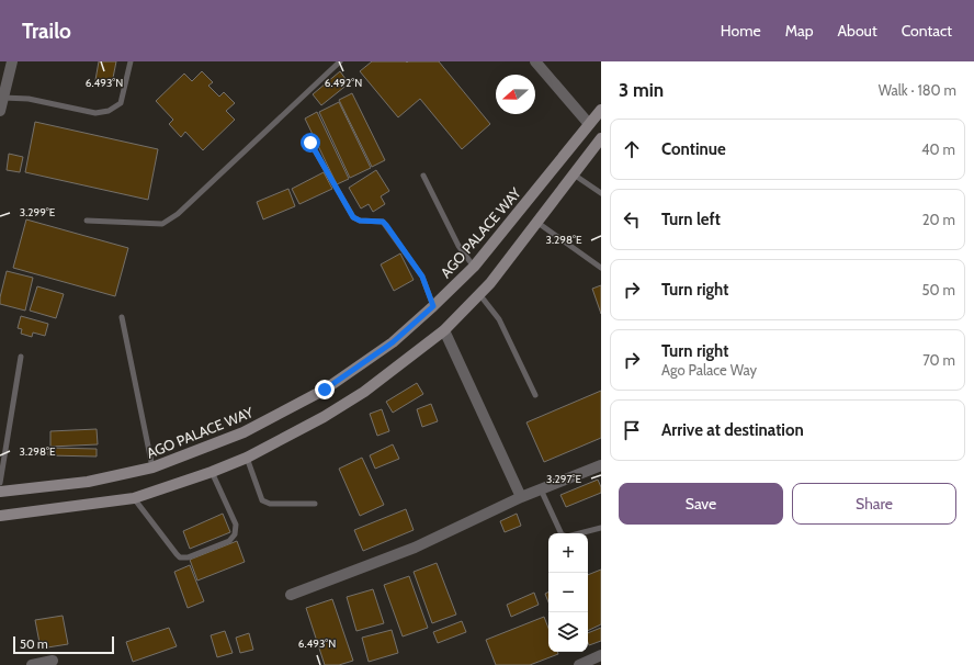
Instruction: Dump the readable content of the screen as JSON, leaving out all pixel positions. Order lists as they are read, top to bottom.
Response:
{
  "streets": {
    "main road": ["AGO PALACE WAY"]
  },
  "scale_bar": "50 m",
  "north": "left",
  "page": {
    "header": "Trailo",
    "nav": [
      "Home",
      "Map",
      "About",
      "Contact"
    ],
    "heading": ["3 min", "Walk · 180 m"],
    "list": [
      ["Continue", "40 m"],
      ["Turn left", "20 m"],
      ["Turn right", "50 m"],
      ["Turn right", "Ago Palace Way", "70 m"],
      "Arrive at destination"
    ],
    "buttons": ["Save", "Share"],
    "map_buttons": ["+", "−"],
    "scale": "50 m"
  },
  "coordinates": [
    "6.492°N",
    "6.493°N",
    "3.299°E",
    "3.298°E",
    "3.297°E"
  ]
}
